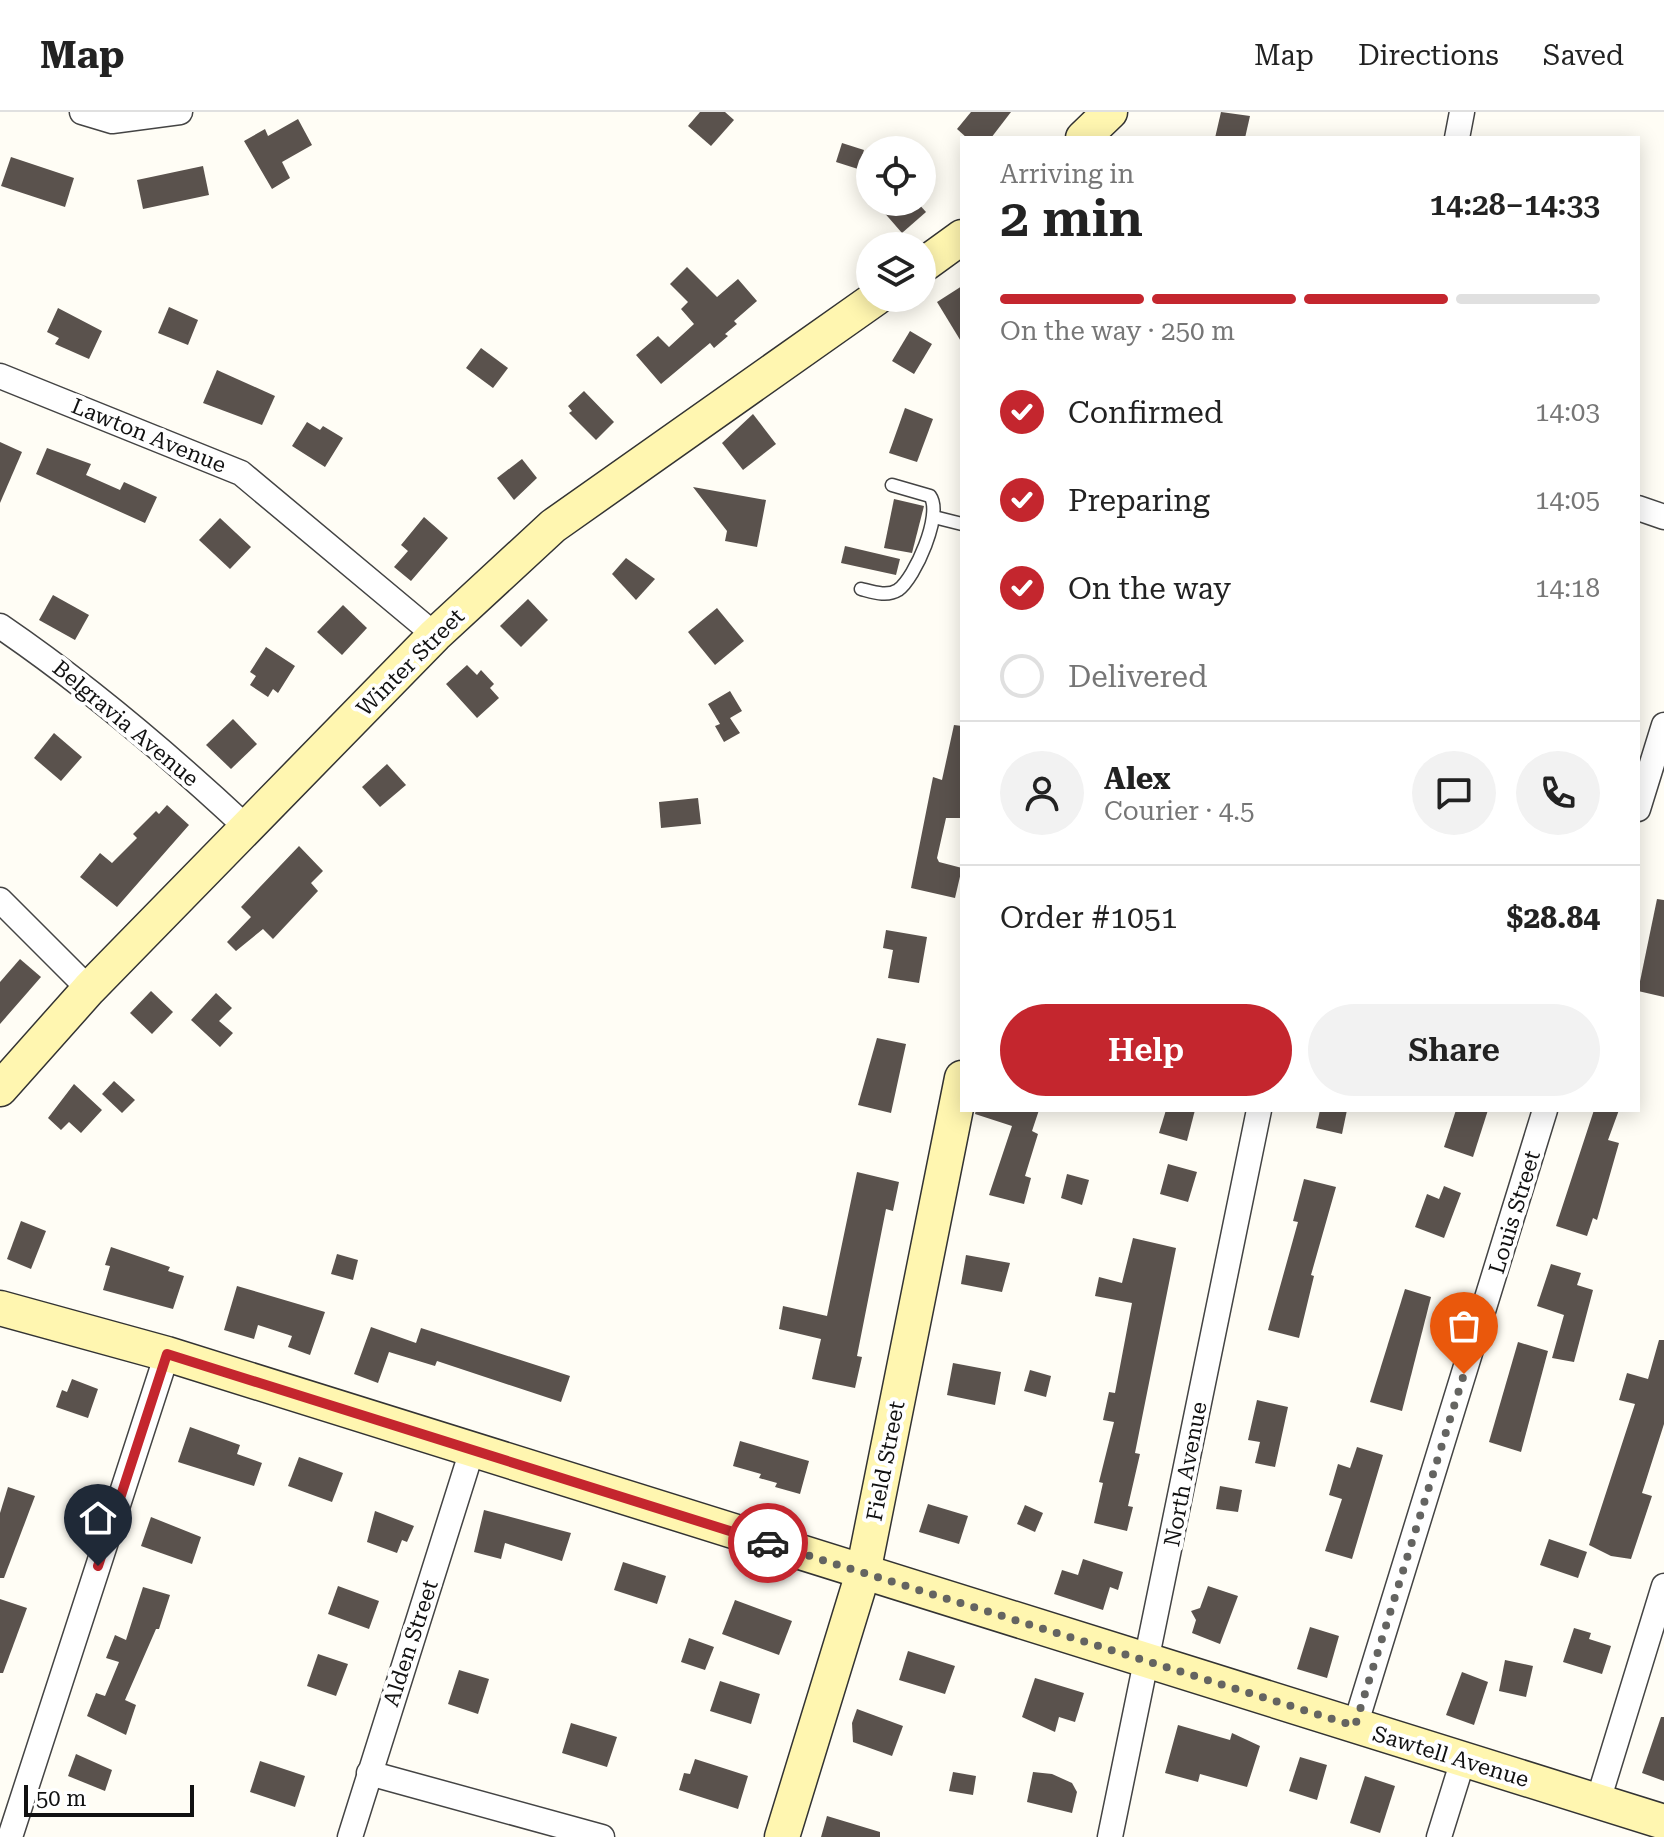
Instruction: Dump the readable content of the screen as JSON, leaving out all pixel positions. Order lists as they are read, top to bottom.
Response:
{
  "streets": {
    "street": [
      "Lawton Avenue",
      "Winter Street",
      "Belgravia Avenue",
      "Louis Street",
      "Field Street",
      "North Avenue",
      "Alden Street",
      "Sawtell Avenue"
    ]
  },
  "crossings": [
    ["Lawton Avenue", "Winter Street"],
    ["Winter Street", "Belgravia Avenue"],
    ["Louis Street", "Sawtell Avenue"],
    ["Field Street", "Sawtell Avenue"],
    ["North Avenue", "Sawtell Avenue"],
    ["Alden Street", "Sawtell Avenue"]
  ],
  "scale_bar": "50 m",
  "page": {
    "header": "Map",
    "nav": ["Map", "Directions", "Saved"],
    "heading": ["2 min", "Arriving in", "14:28–14:33"],
    "panel": [
      "Alex",
      "Courier · 4.5",
      "Order #1051",
      "$28.84"
    ],
    "bar": "On the way · 250 m",
    "list": [
      ["Confirmed", "14:03"],
      ["Preparing", "14:05"],
      ["On the way", "14:18"],
      "Delivered"
    ],
    "buttons": ["Help", "Share"],
    "scale": "50 m"
  }
}
